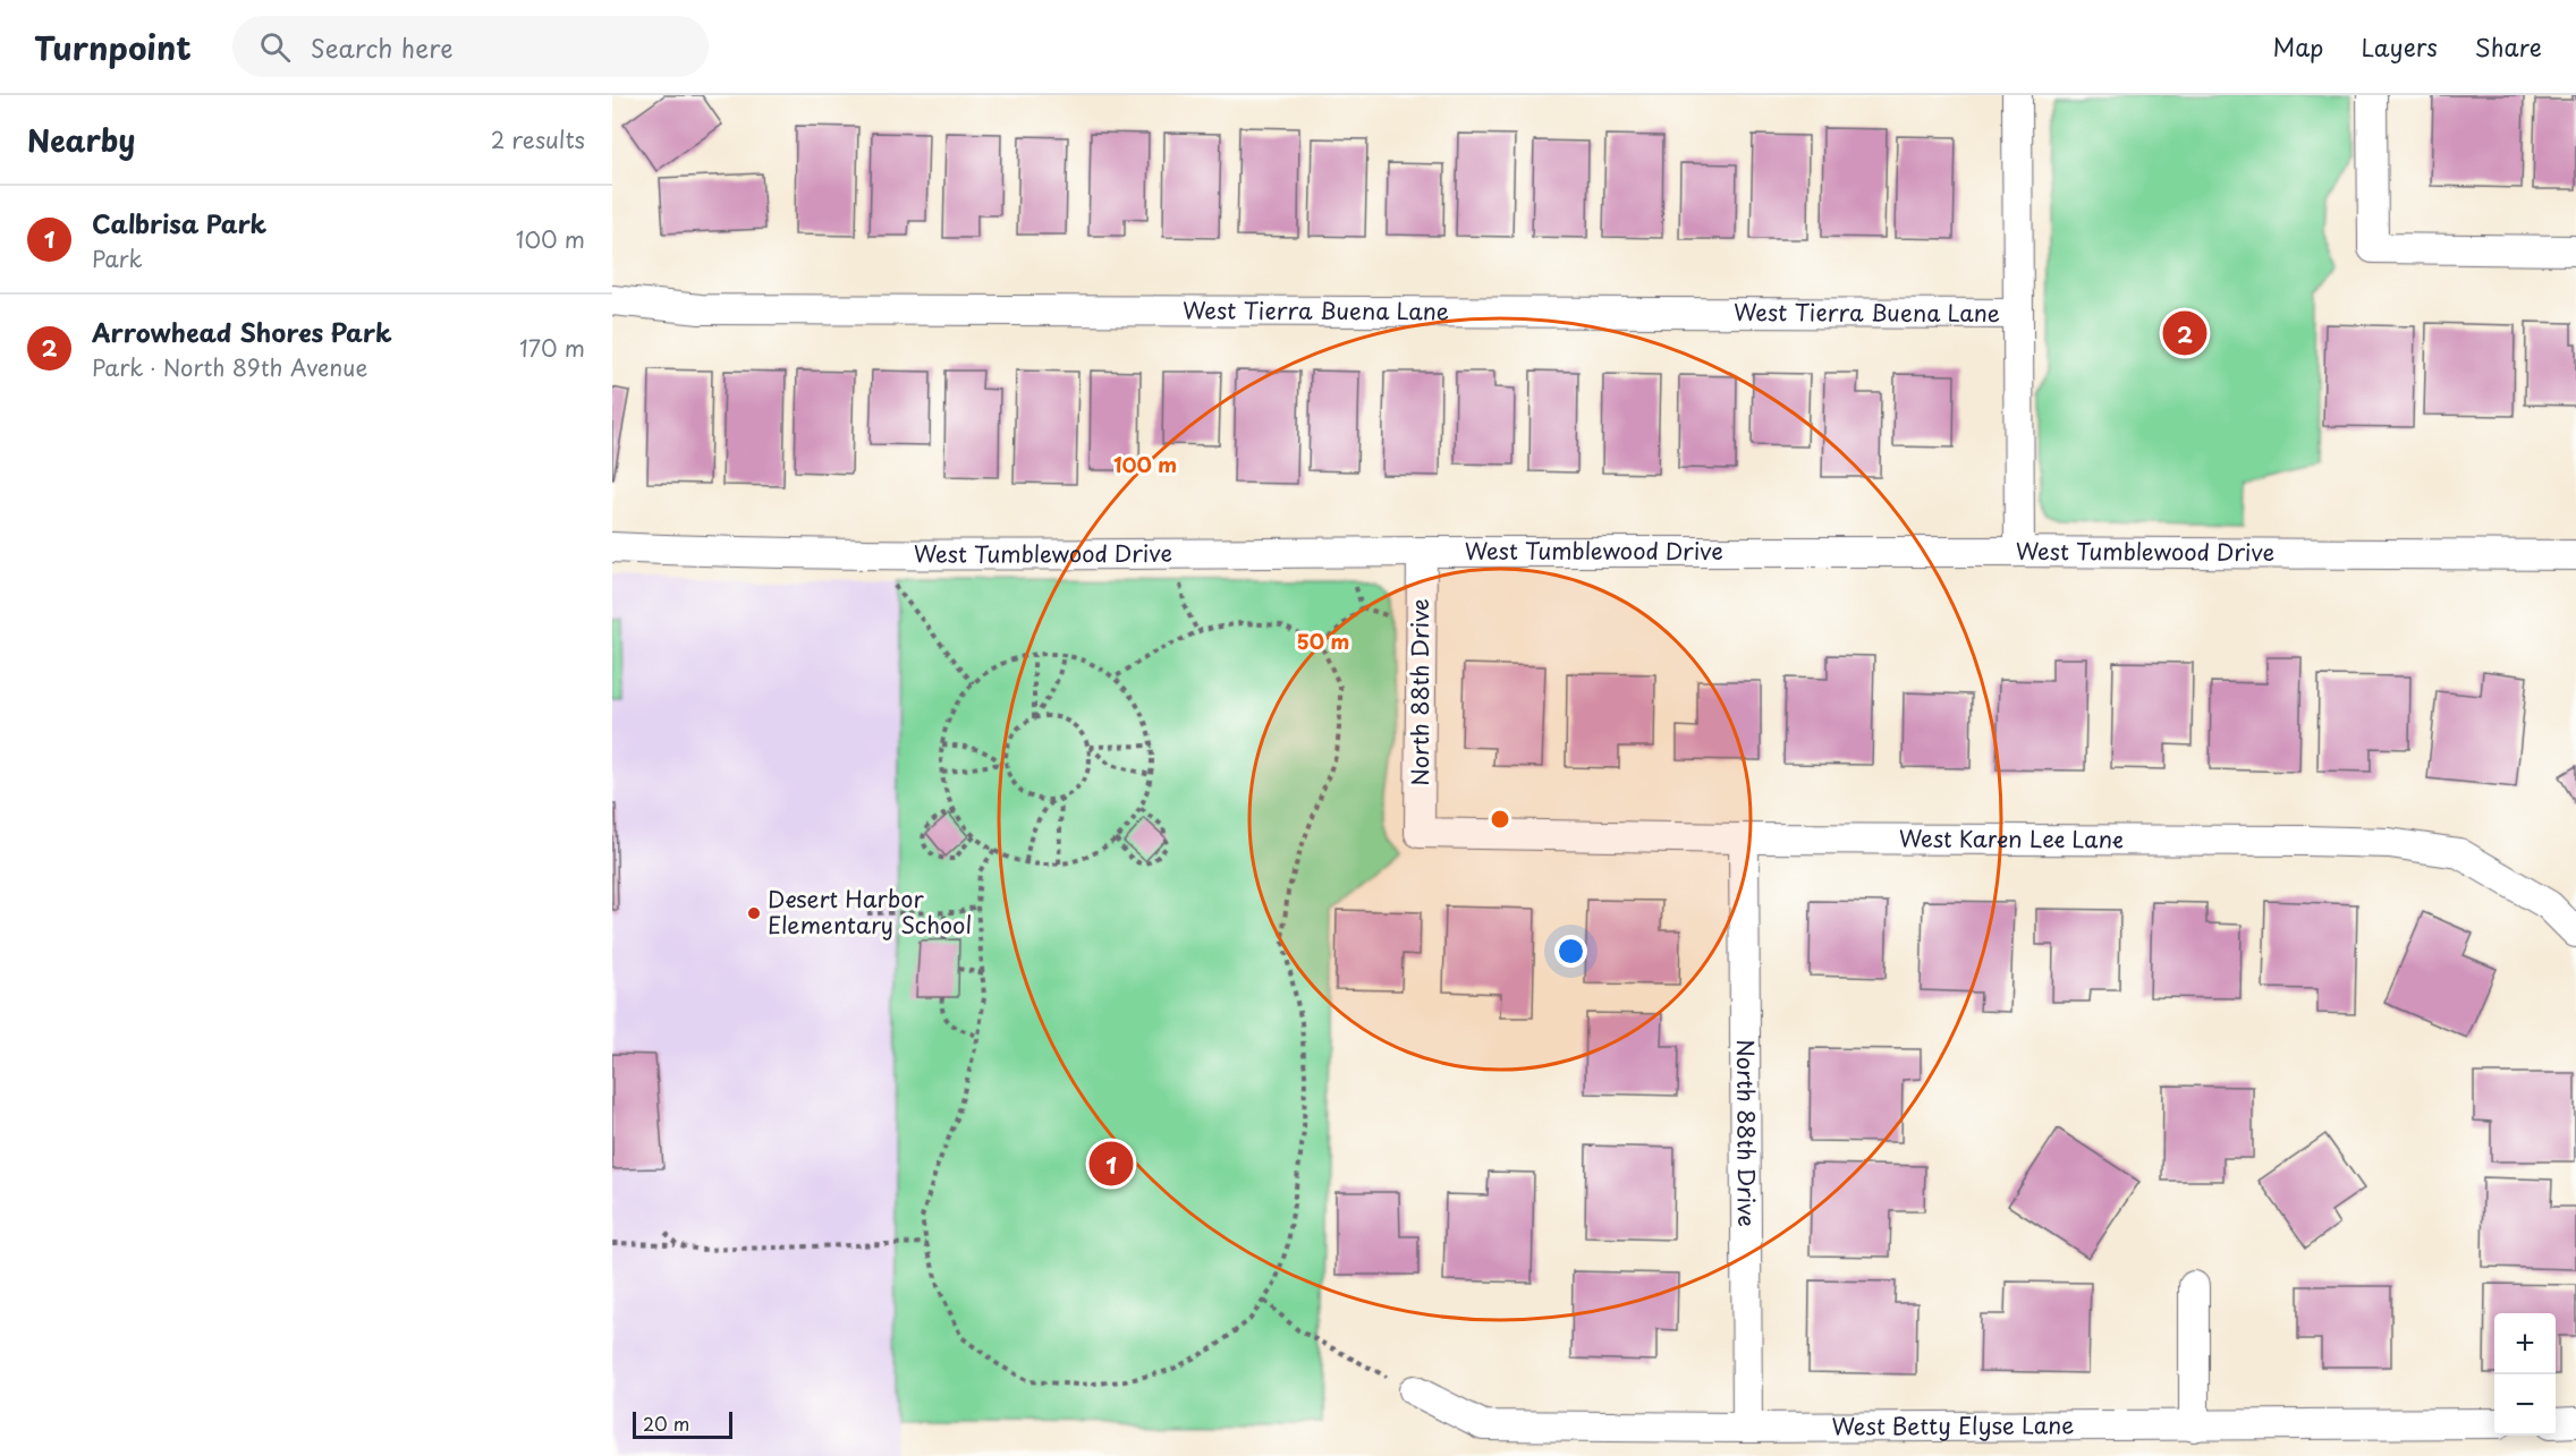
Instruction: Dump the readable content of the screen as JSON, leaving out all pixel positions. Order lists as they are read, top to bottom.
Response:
{
  "streets": {
    "street": [
      "West Tierra Buena Lane",
      "West Tumblewood Drive",
      "North 88th Drive",
      "West Karen Lee Lane",
      "West Betty Elyse Lane"
    ]
  },
  "crossings": [
    ["West Tumblewood Drive", "North 88th Drive"],
    ["North 88th Drive", "West Karen Lee Lane"],
    ["North 88th Drive", "West Betty Elyse Lane"]
  ],
  "places": ["Desert Harbor Elementary School"],
  "scale_bar": "20 m",
  "page": {
    "header": "Turnpoint",
    "search": "Search here",
    "nav": ["Map", "Layers", "Share"],
    "heading": ["Nearby", "2 results"],
    "list": [
      {
        "mark": "1",
        "name": "Calbrisa Park",
        "note": "Park",
        "value": "100 m"
      },
      {
        "mark": "2",
        "name": "Arrowhead Shores Park",
        "note": "Park · North 89th Avenue",
        "value": "170 m"
      }
    ],
    "pins": ["2", "1"],
    "map_buttons": ["+", "−"],
    "scale": "20 m"
  },
  "rings": ["100 m", "50 m"]
}
